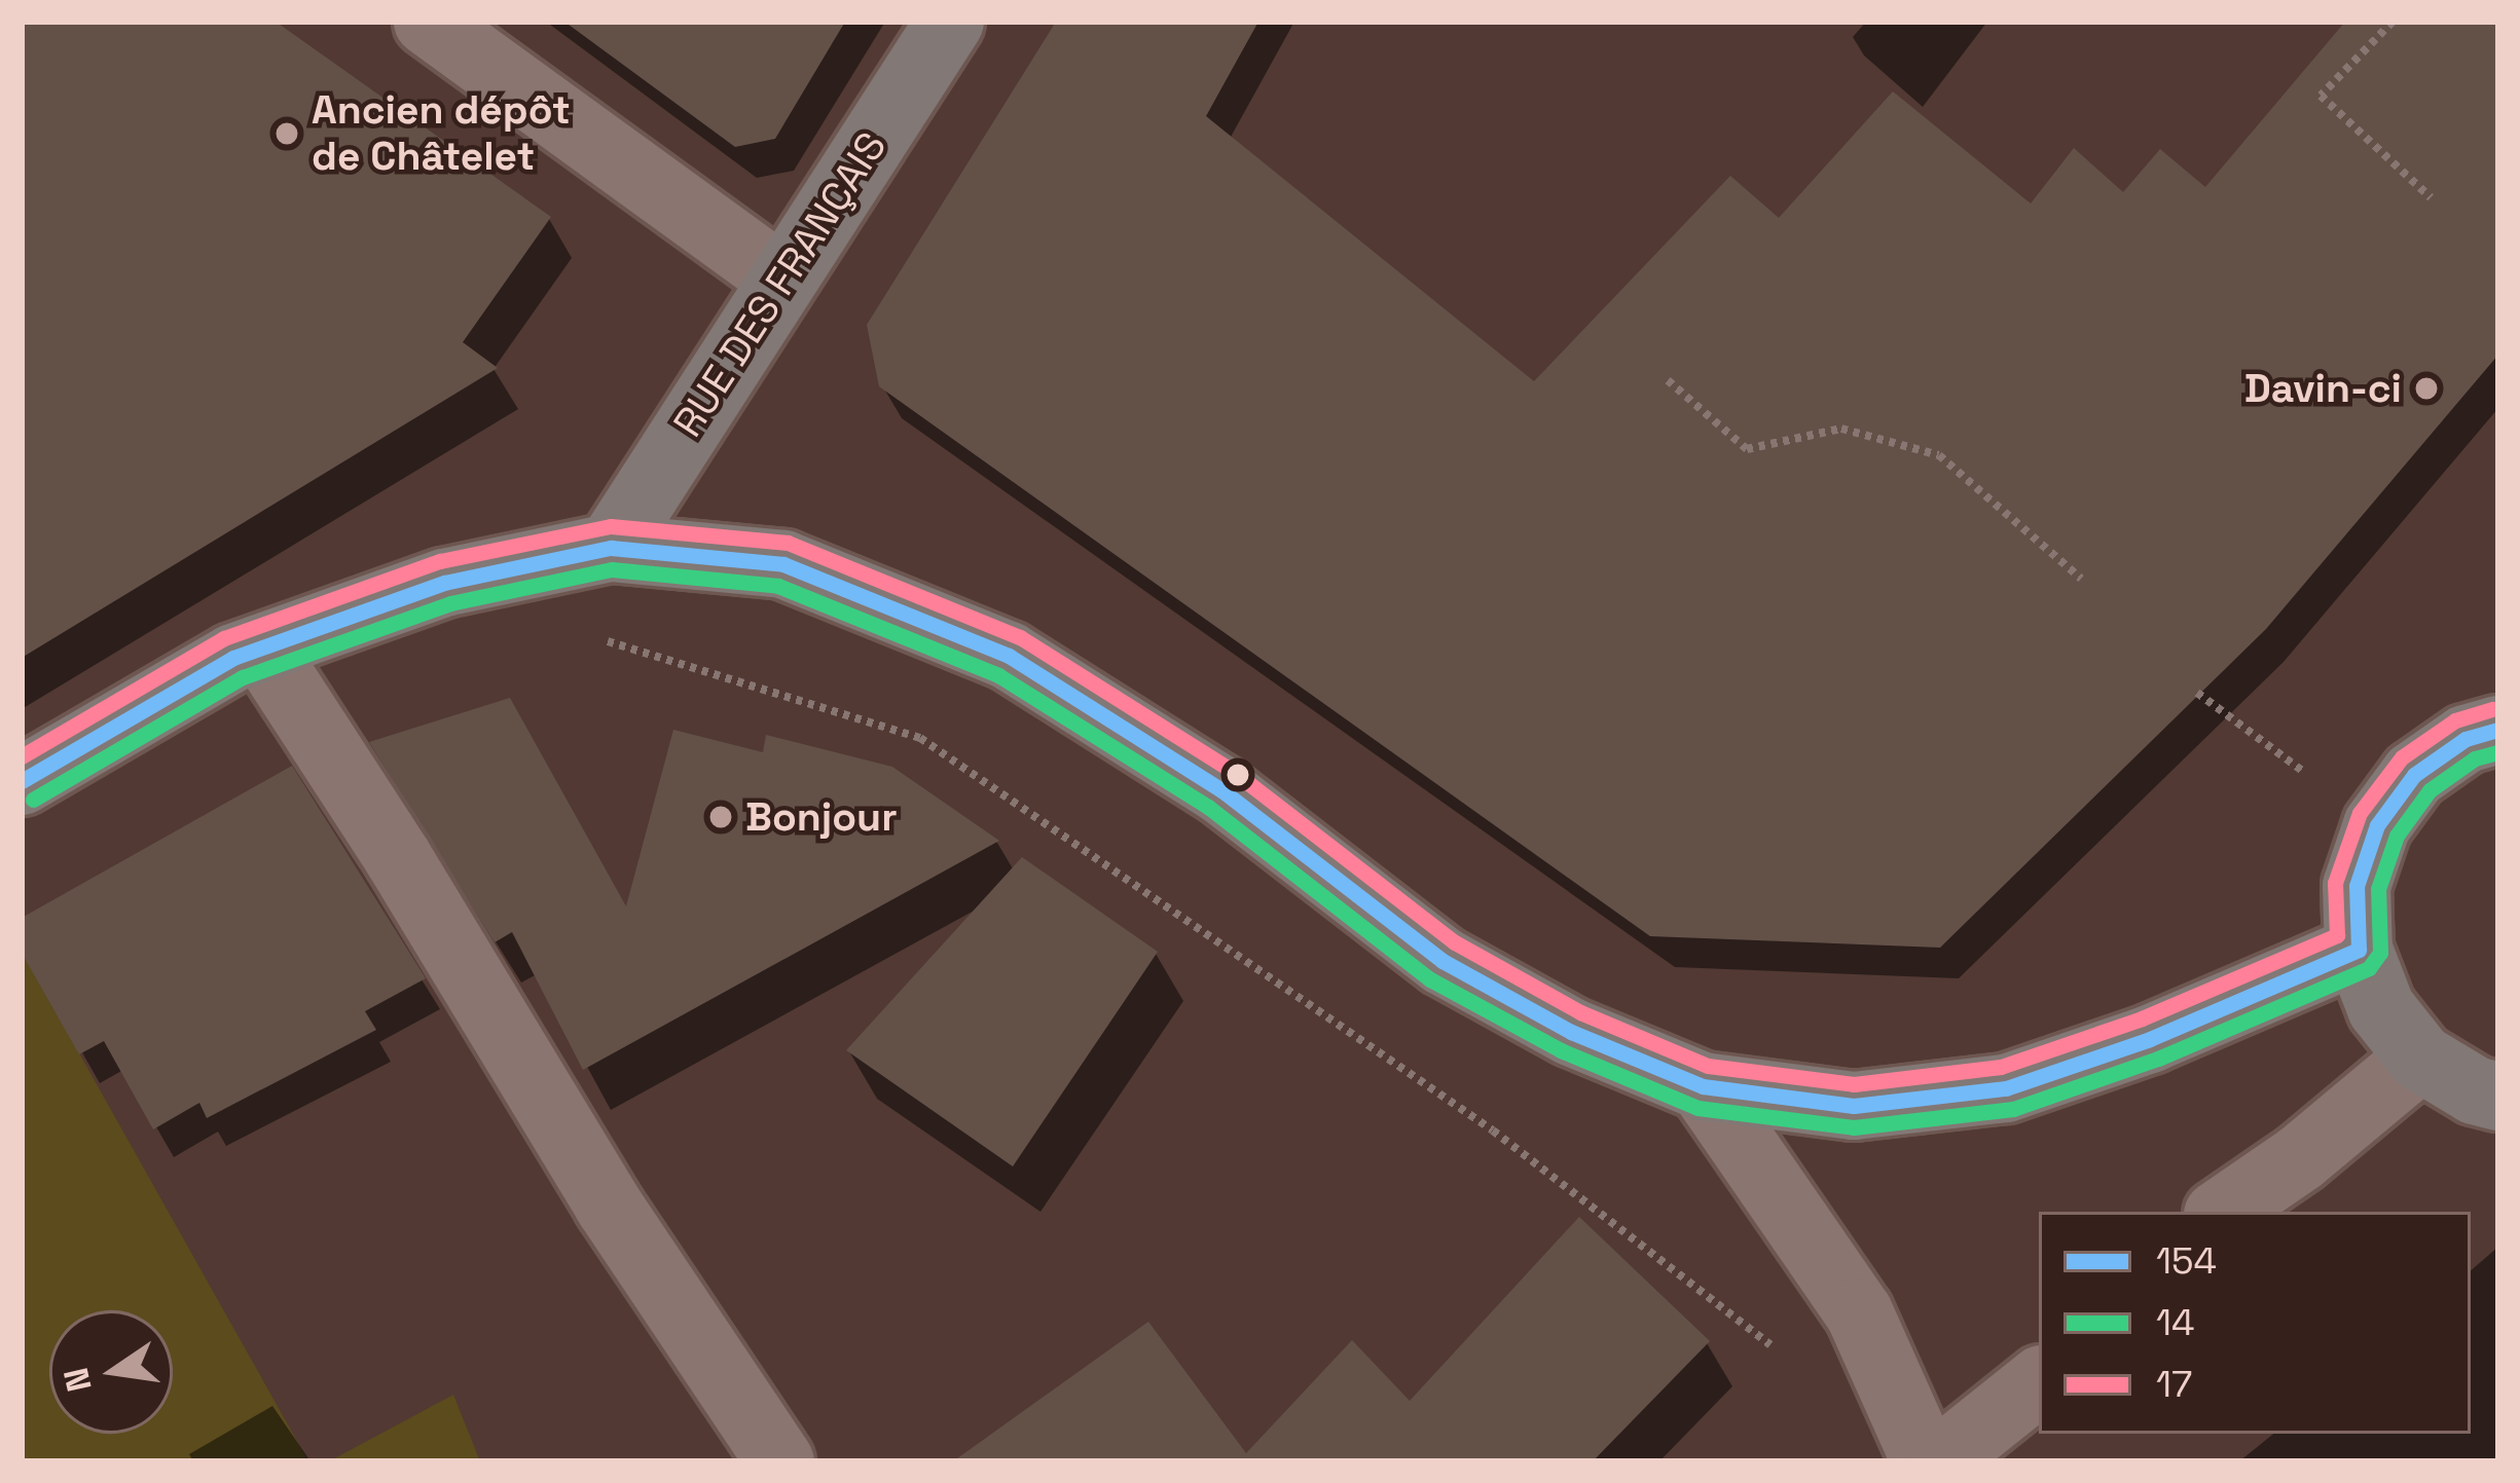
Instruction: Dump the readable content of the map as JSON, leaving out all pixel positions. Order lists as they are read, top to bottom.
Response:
{
  "streets": {
    "main road": ["RUE DES FRANÇAIS"]
  },
  "places": ["Ancien dépôt de Châtelet", "Davin-ci", "Bonjour"],
  "lines": ["transit line 17", "transit line 154", "transit line 14"],
  "legend": ["154", "14", "17"],
  "north": "left"
}
